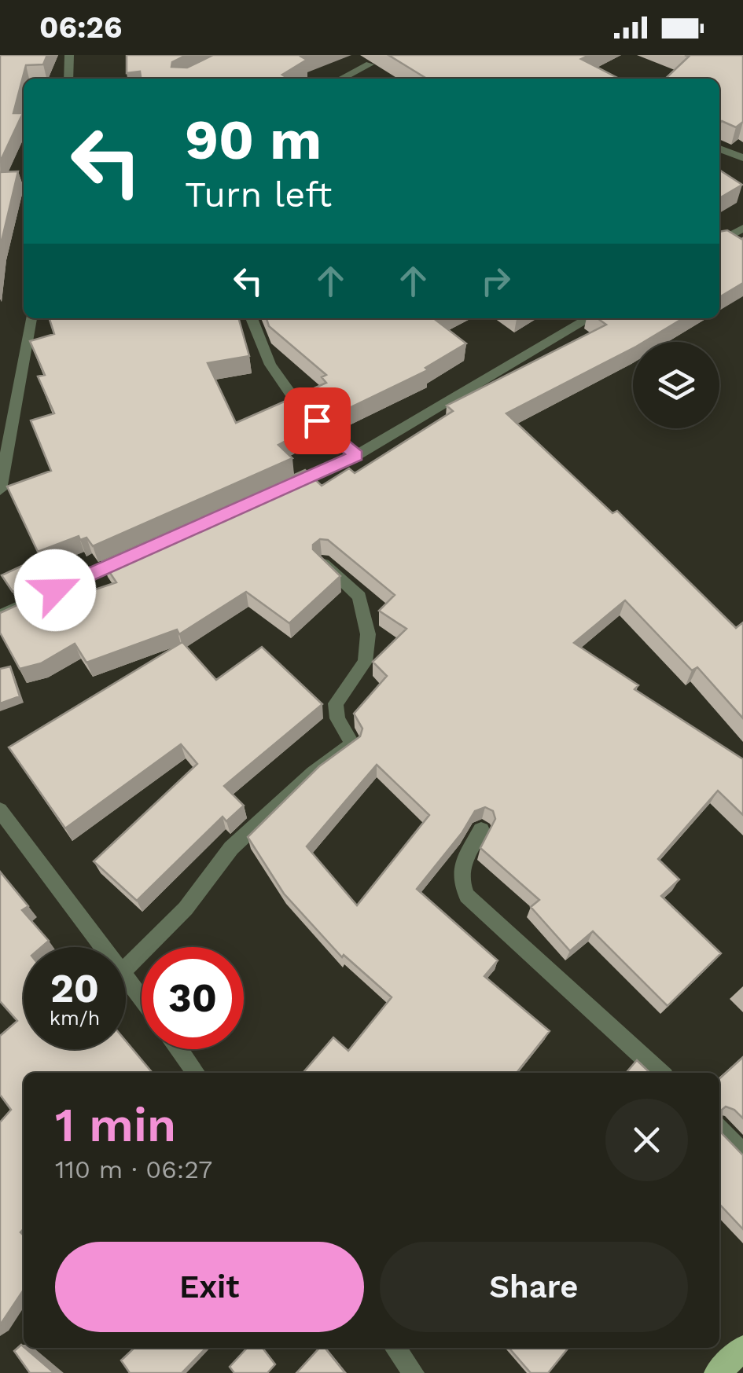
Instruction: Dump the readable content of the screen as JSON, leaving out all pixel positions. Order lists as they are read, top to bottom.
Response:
{
  "page": {
    "status": "06:26",
    "turn": ["90 m", "Turn left"],
    "speed": "20 km/h",
    "limit": "30",
    "heading": ["1 min", "110 m · 06:27"],
    "buttons": ["Exit", "Share"]
  }
}
